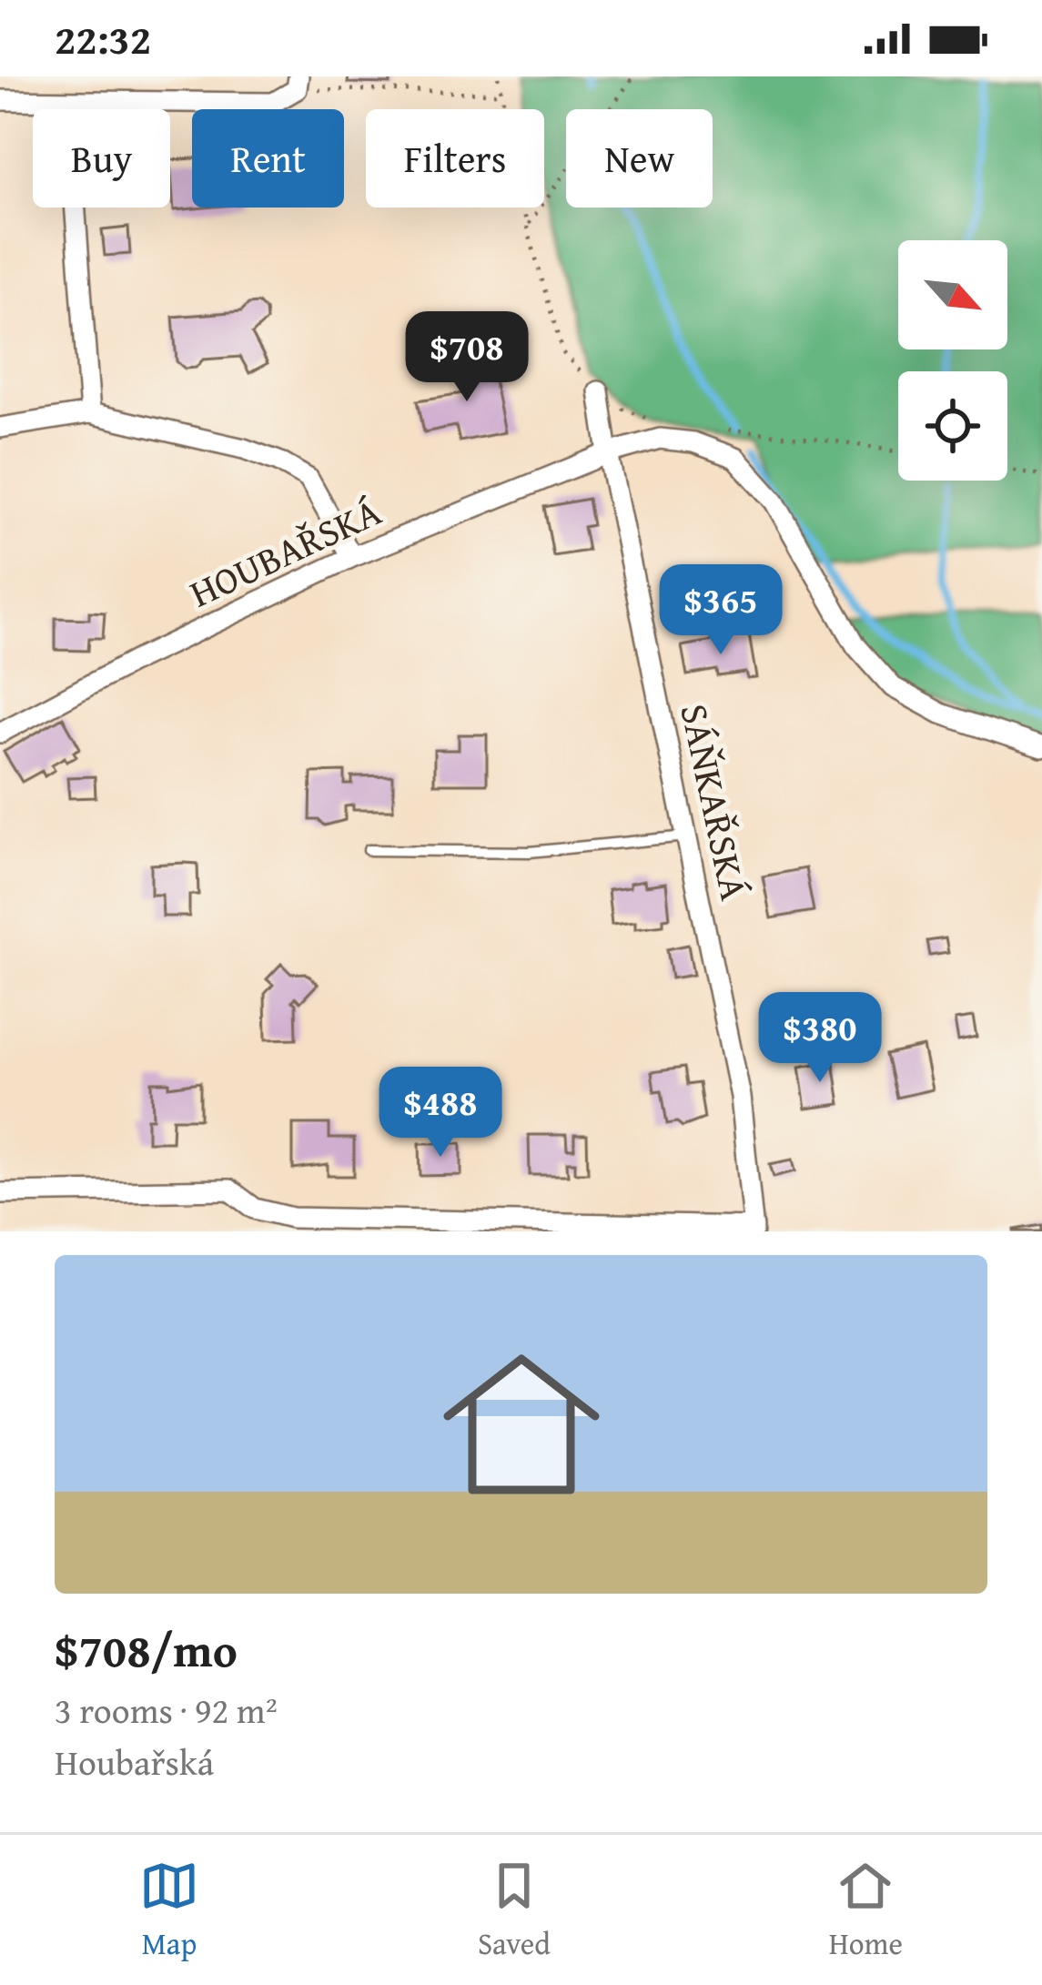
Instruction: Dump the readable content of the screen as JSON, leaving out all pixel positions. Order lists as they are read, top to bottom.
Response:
{
  "streets": {
    "street": ["HOUBAŘSKÁ", "SÁŇKAŘSKÁ"]
  },
  "crossings": [
    ["HOUBAŘSKÁ", "SÁŇKAŘSKÁ"]
  ],
  "north": "bottom right",
  "page": {
    "status": "22:32",
    "chip": [
      "Buy",
      "Rent",
      "Filters",
      "New"
    ],
    "price": [
      "$708",
      "$365",
      "$380",
      "$488"
    ],
    "list": [
      {
        "name": "$708/mo",
        "note": "3 rooms · 92 m² · Houbařská"
      }
    ],
    "tabs": ["Map", "Saved", "Home"]
  }
}
